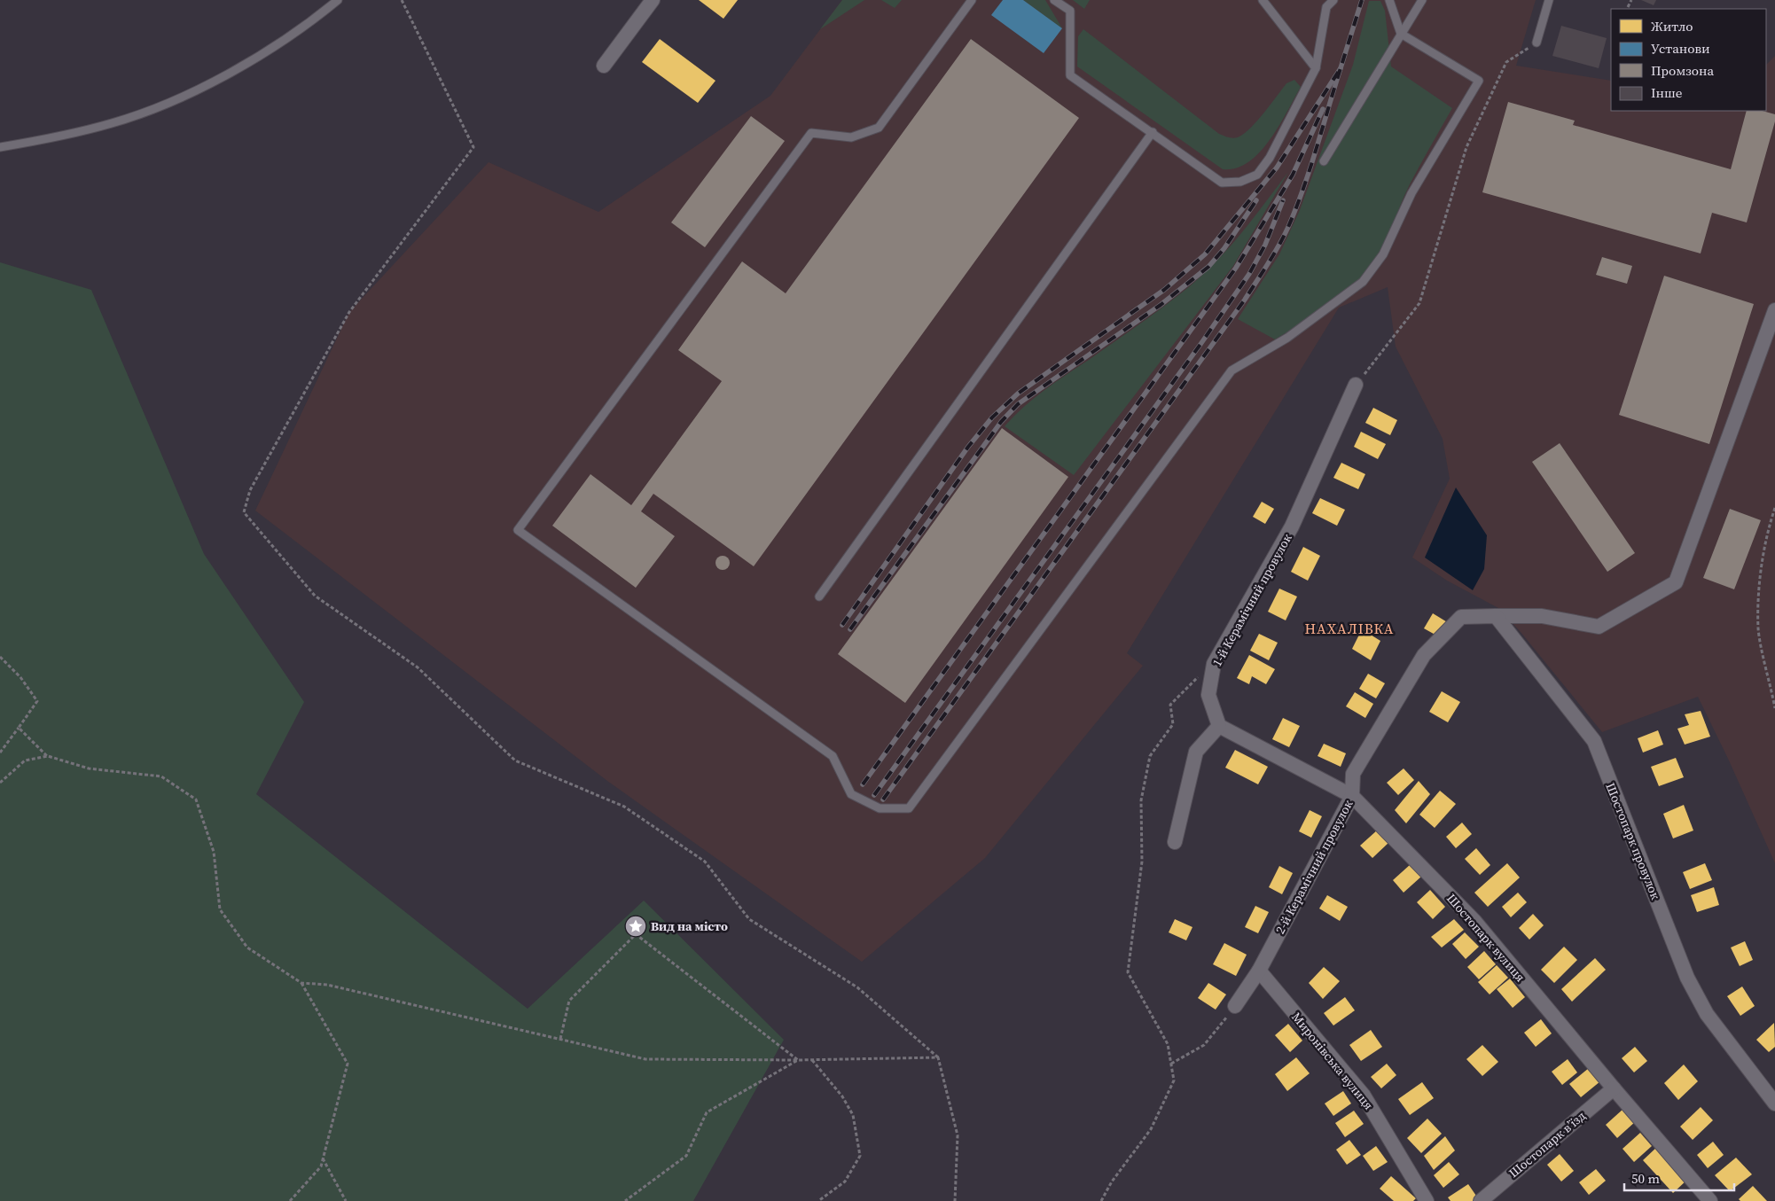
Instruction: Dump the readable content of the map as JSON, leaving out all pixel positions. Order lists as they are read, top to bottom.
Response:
{
  "streets": {
    "street": [
      "1-й Керамічний провулок",
      "Шостопарк провулок",
      "2-й Керамічний провулок",
      "Шостопарк вулиця",
      "Миронівська вулиця",
      "Шостопарк в’їзд"
    ]
  },
  "crossings": [
    ["1-й Керамічний провулок", "Шостопарк вулиця"],
    ["Шостопарк провулок", "2-й Керамічний провулок"],
    ["2-й Керамічний провулок", "Шостопарк вулиця"],
    ["2-й Керамічний провулок", "Миронівська вулиця"],
    ["Шостопарк вулиця", "Шостопарк в’їзд"]
  ],
  "districts": ["НАХАЛІВКА"],
  "places": {
    "place": ["Вид на місто"]
  },
  "legend": [
    "Житло",
    "Установи",
    "Промзона",
    "Інше"
  ],
  "scale_bar": "50 m"
}
